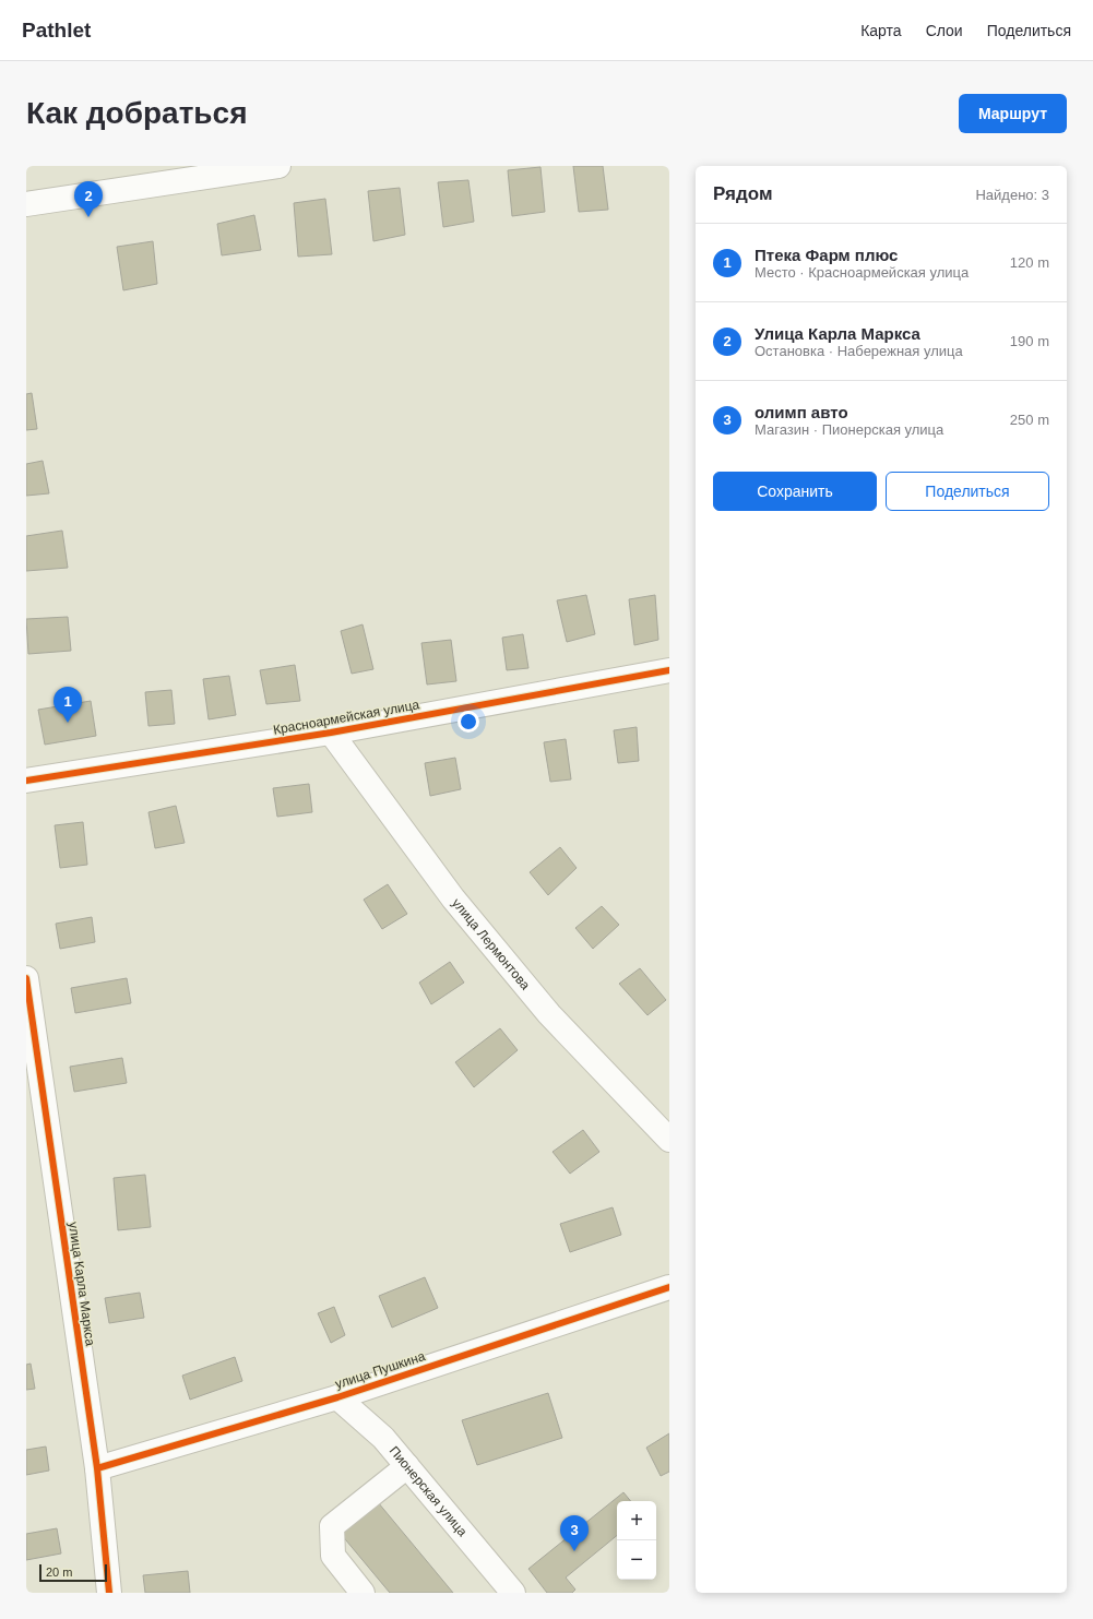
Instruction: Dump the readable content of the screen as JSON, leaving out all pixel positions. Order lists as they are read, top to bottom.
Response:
{
  "streets": {
    "street": [
      "Красноармейская улица",
      "улица Лермонтова",
      "улица Карла Маркса",
      "улица Пушкина",
      "Пионерская улица"
    ]
  },
  "crossings": [
    ["Красноармейская улица", "улица Лермонтова"],
    ["улица Карла Маркса", "улица Пушкина"],
    ["улица Пушкина", "Пионерская улица"]
  ],
  "scale_bar": "20 m",
  "page": {
    "header": "Pathlet",
    "nav": ["Карта", "Слои", "Поделиться"],
    "buttons": [
      "Маршрут",
      ["Сохранить", "Поделиться"]
    ],
    "title": "Как добраться",
    "heading": ["Рядом", "Найдено: 3"],
    "pins": ["2", "1", "3"],
    "list": [
      {
        "mark": "1",
        "name": "Птека Фарм плюс",
        "note": "Место · Красноармейская улица",
        "value": "120 m"
      },
      {
        "mark": "2",
        "name": "Улица Карла Маркса",
        "note": "Остановка · Набережная улица",
        "value": "190 m"
      },
      {
        "mark": "3",
        "name": "олимп авто",
        "note": "Магазин · Пионерская улица",
        "value": "250 m"
      }
    ],
    "map_buttons": ["+", "−"],
    "scale": "20 m"
  }
}
